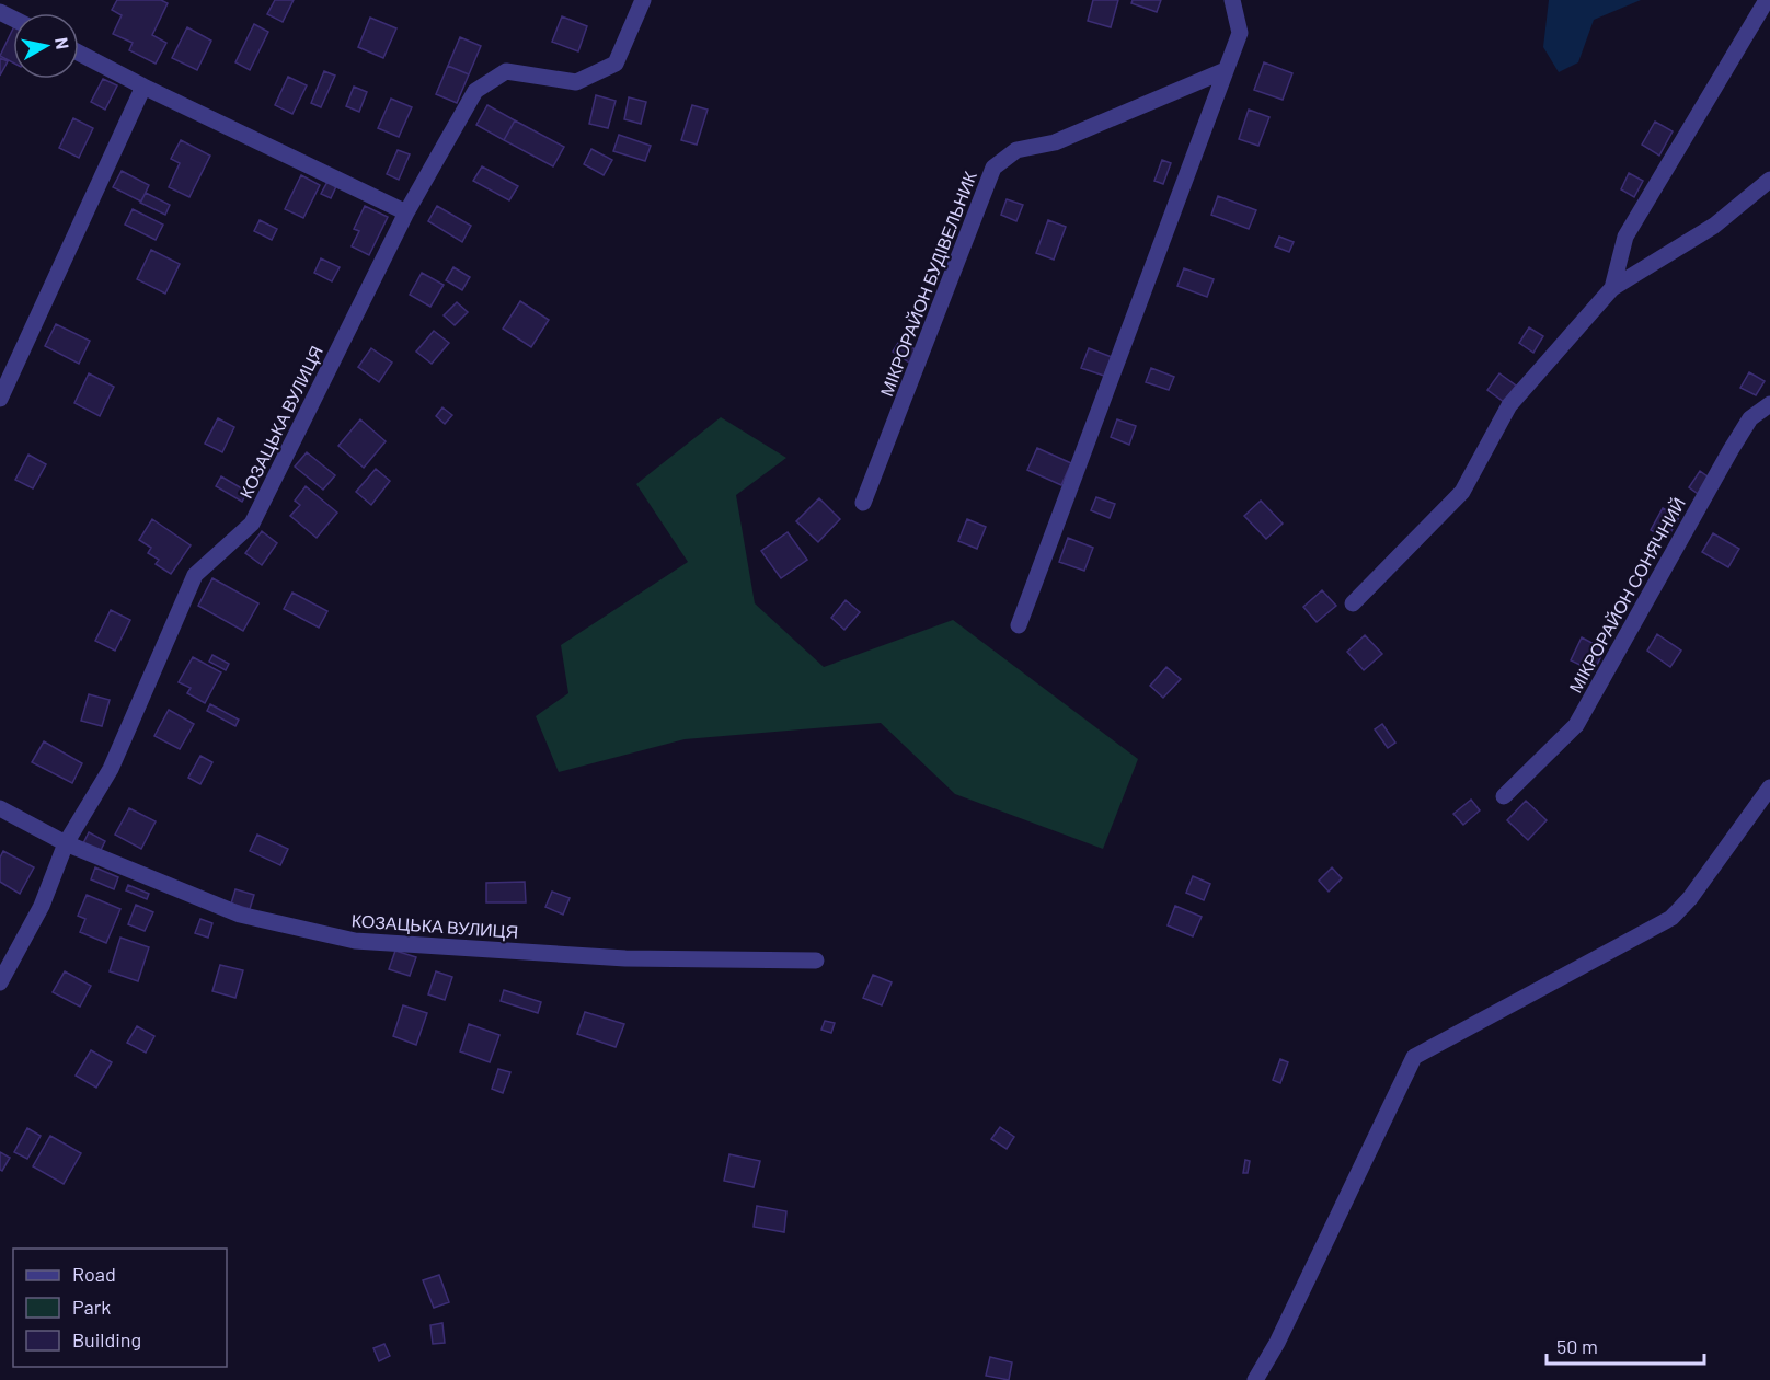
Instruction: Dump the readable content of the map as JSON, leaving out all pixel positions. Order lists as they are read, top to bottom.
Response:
{
  "streets": {
    "street": ["МІКРОРАЙОН БУДІВЕЛЬНИК", "КОЗАЦЬКА ВУЛИЦЯ", "МІКРОРАЙОН СОНЯЧНИЙ"]
  },
  "legend": ["Road", "Park", "Building"],
  "scale_bar": "50 m",
  "north": "right"
}
